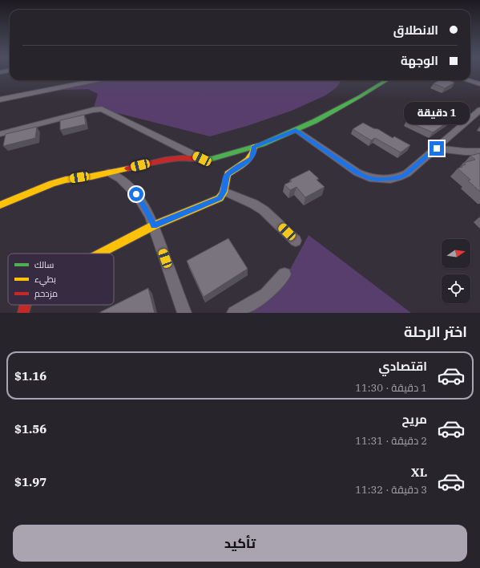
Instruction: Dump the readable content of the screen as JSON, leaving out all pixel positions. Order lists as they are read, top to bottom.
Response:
{
  "legend": ["سالك", "بطيء", "مزدحم"],
  "north": "right",
  "page": {
    "banner": ["الانطلاق", "الوجهة"],
    "bubble": "1 دقيقة",
    "heading": "اختر الرحلة",
    "list": [
      {
        "name": "اقتصادي",
        "note": "1 دقيقة · 11:30",
        "value": "$1.16"
      },
      {
        "name": "مريح",
        "note": "2 دقيقة · 11:31",
        "value": "$1.56"
      },
      {
        "name": "XL",
        "note": "3 دقيقة · 11:32",
        "value": "$1.97"
      }
    ],
    "buttons": "تأكيد"
  }
}
